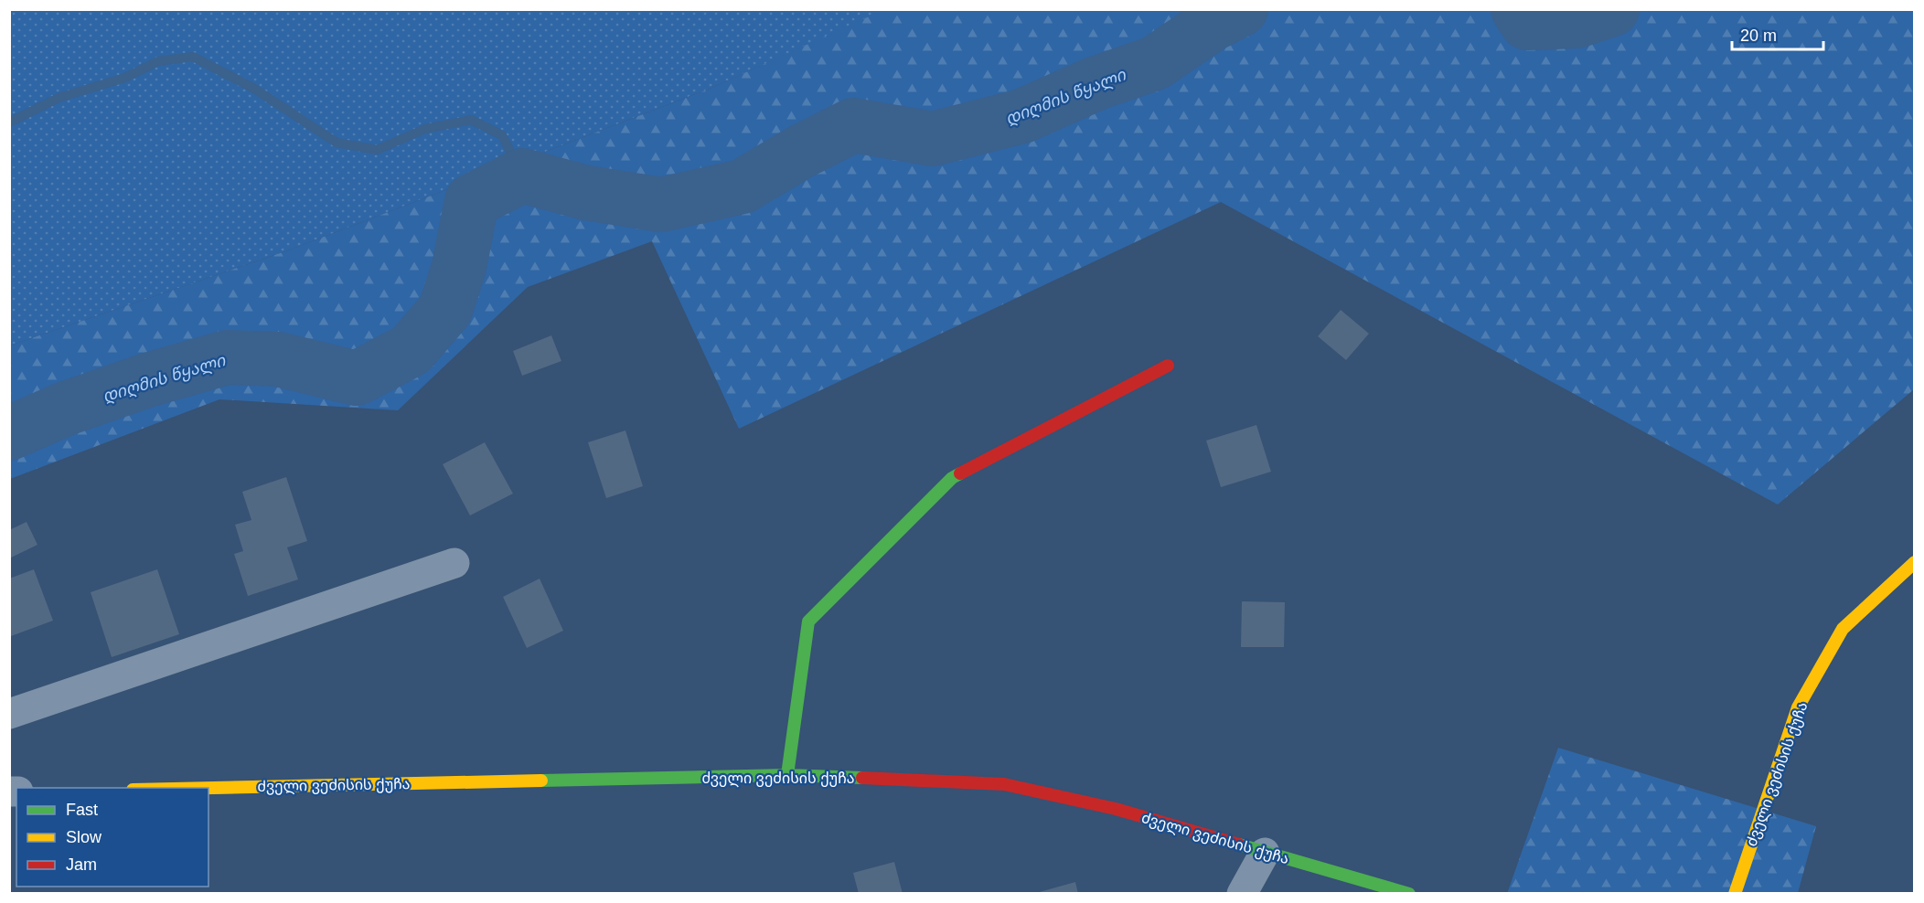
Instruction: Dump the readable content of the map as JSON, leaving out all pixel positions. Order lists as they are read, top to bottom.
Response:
{
  "streets": {
    "street": ["ძველი ვეძისის ქუჩა"]
  },
  "water": ["დიღმის წყალი"],
  "legend": ["Fast", "Slow", "Jam"],
  "scale_bar": "20 m"
}
